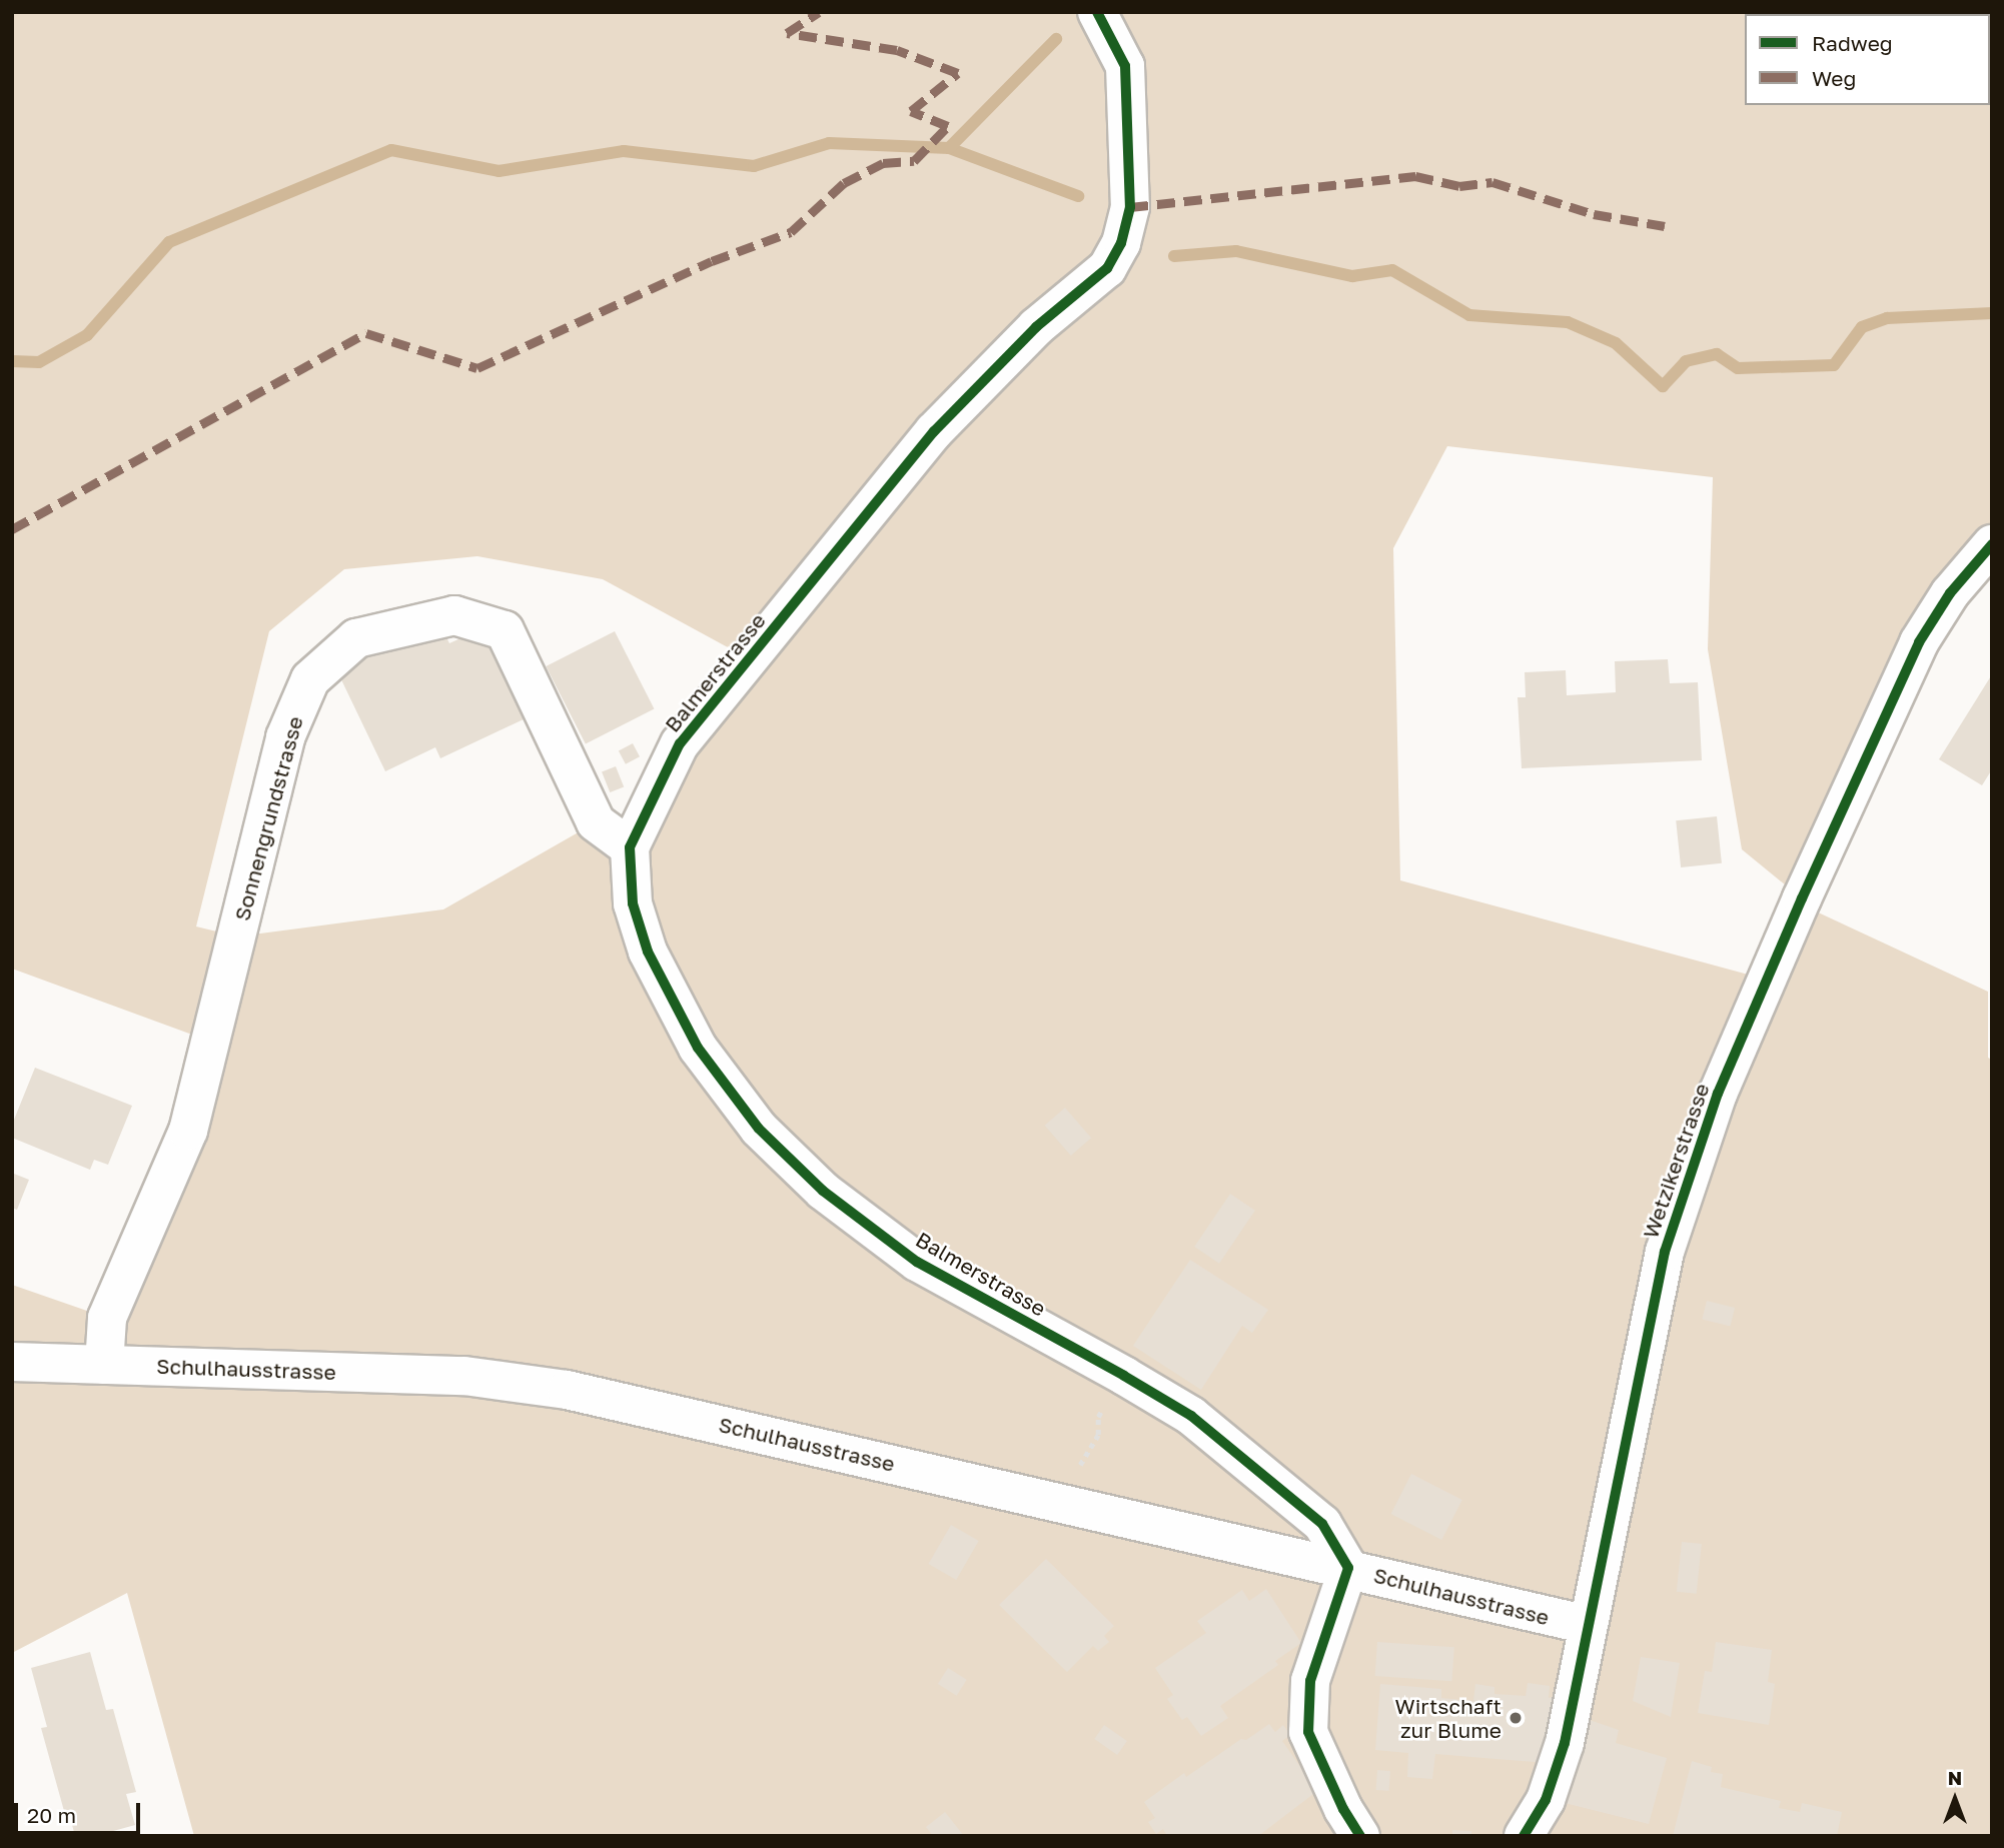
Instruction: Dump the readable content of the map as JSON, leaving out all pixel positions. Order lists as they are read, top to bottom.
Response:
{
  "streets": {
    "street": [
      "Balmerstrasse",
      "Sonnengrundstrasse",
      "Wetzikerstrasse",
      "Schulhausstrasse"
    ]
  },
  "crossings": [
    ["Balmerstrasse", "Sonnengrundstrasse"],
    ["Balmerstrasse", "Schulhausstrasse"],
    ["Sonnengrundstrasse", "Schulhausstrasse"],
    ["Wetzikerstrasse", "Schulhausstrasse"]
  ],
  "places": ["Wirtschaft zur Blume"],
  "legend": ["Radweg", "Weg"],
  "scale_bar": "20 m",
  "north": "top"
}
